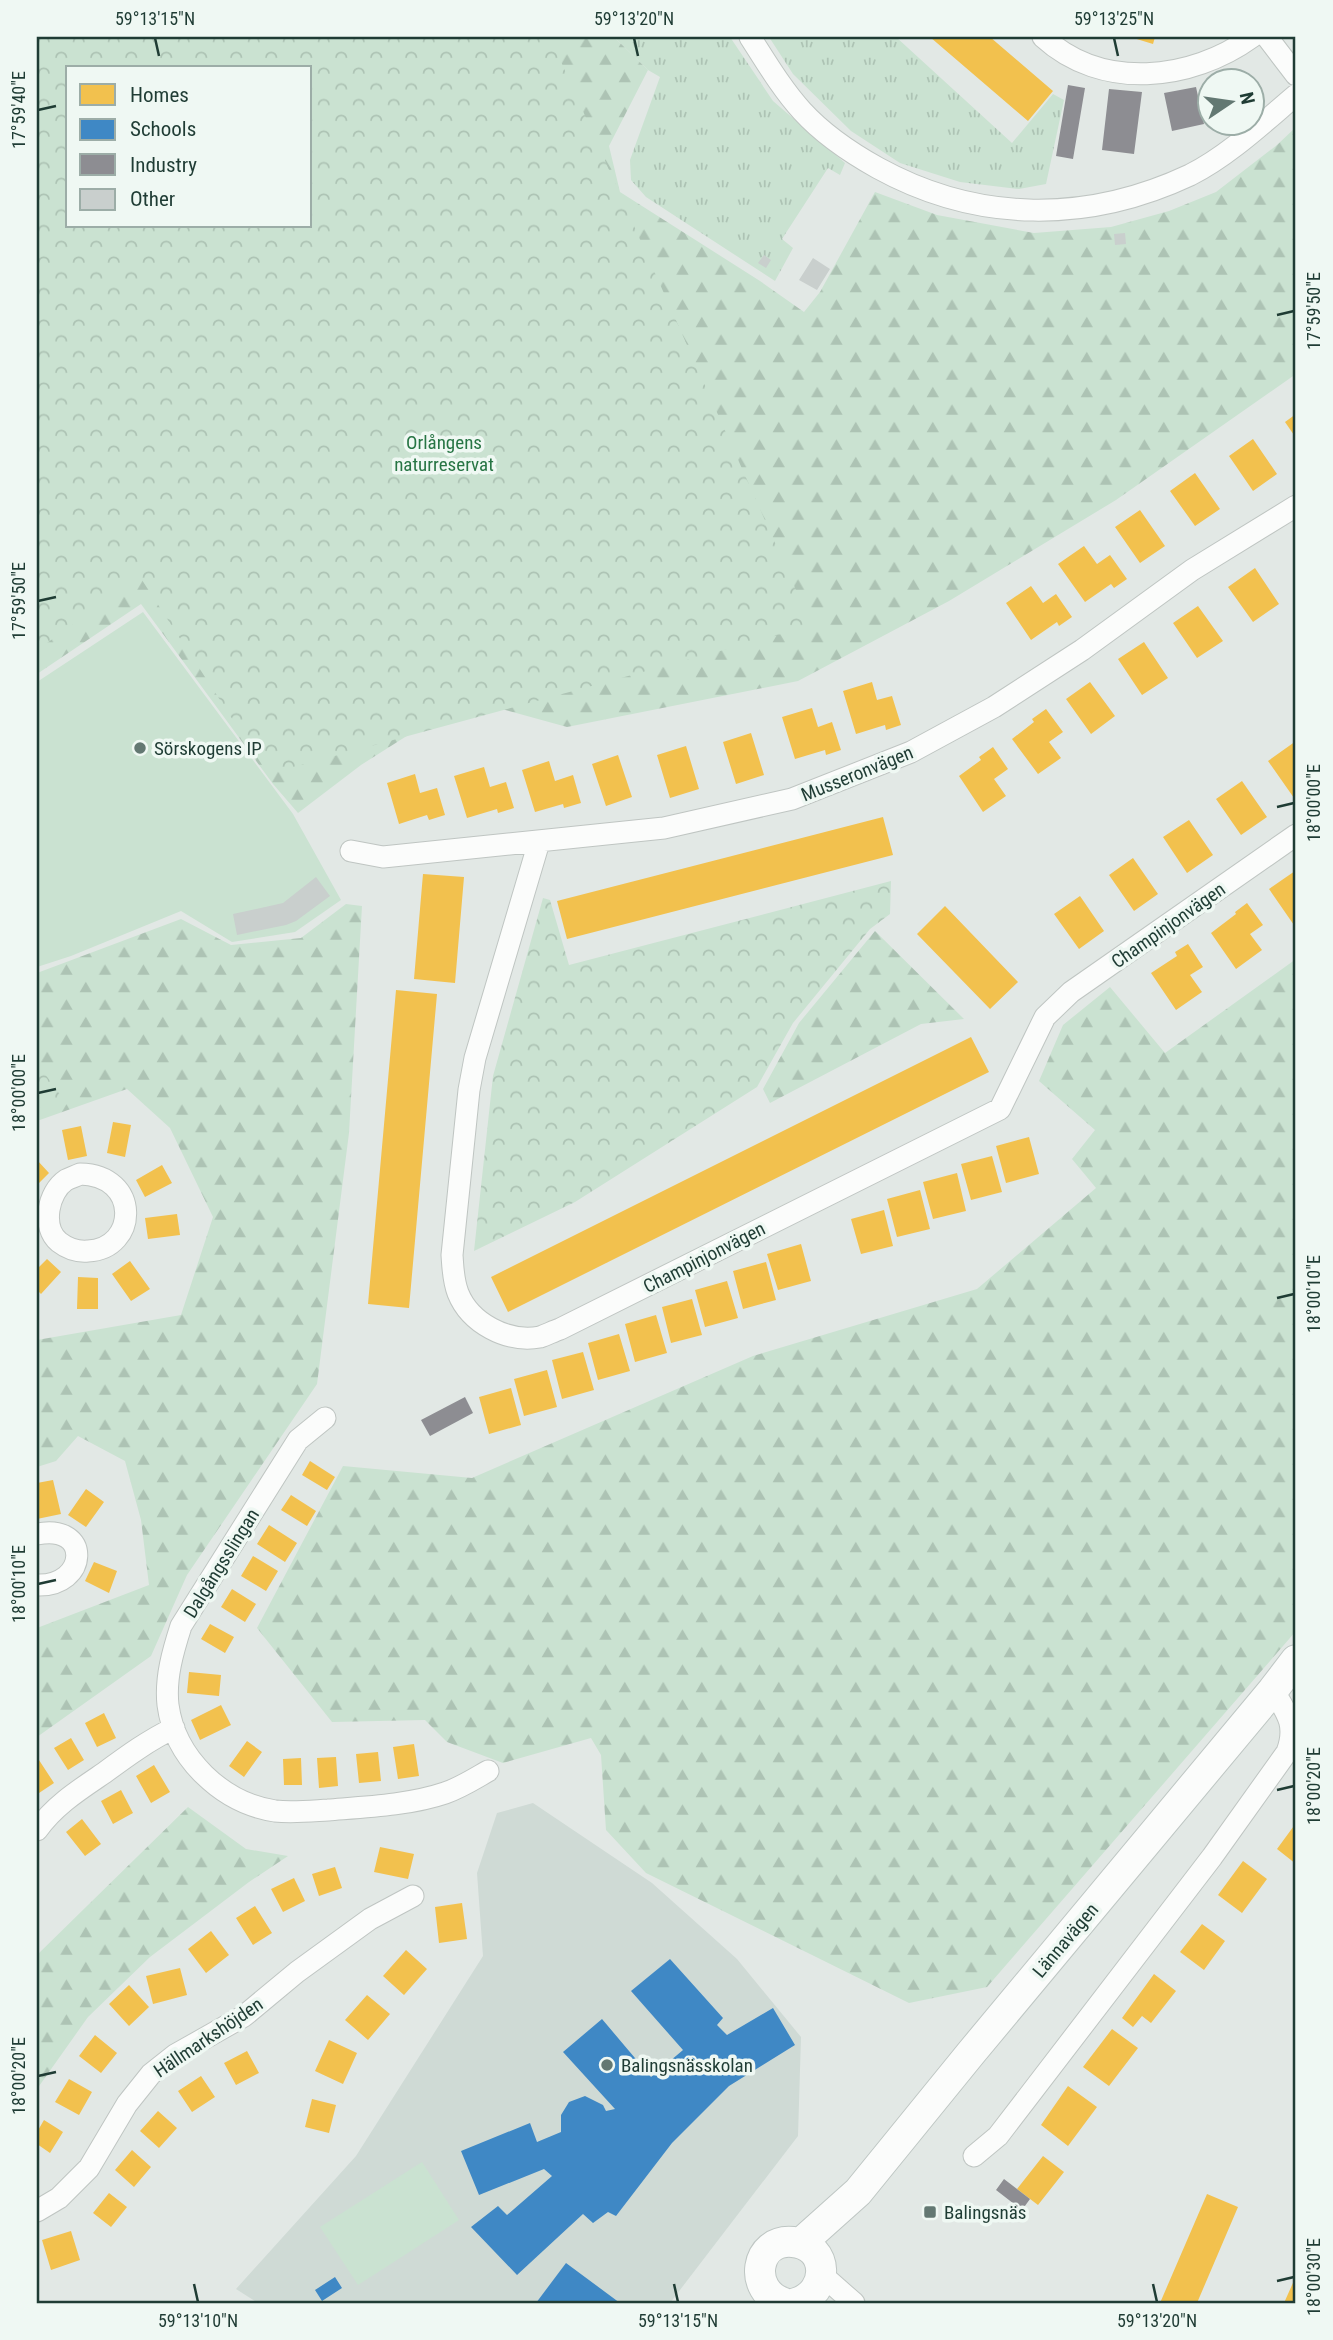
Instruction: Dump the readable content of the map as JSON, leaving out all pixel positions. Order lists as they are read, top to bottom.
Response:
{
  "streets": {
    "main road": ["Lännavägen"],
    "street": [
      "Musseronvägen",
      "Champinjonvägen",
      "Dalgångsslingan",
      "Hällmarkshöjden"
    ]
  },
  "crossings": [
    ["Musseronvägen", "Champinjonvägen"]
  ],
  "parks": ["Orlångens naturreservat"],
  "places": {
    "other": ["Sörskogens IP", "Balingsnässkolan"],
    "transit": ["Balingsnäs"]
  },
  "legend": [
    "Homes",
    "Schools",
    "Industry",
    "Other"
  ],
  "north": "right",
  "coordinates": [
    "59°13'15\"N",
    "59°13'20\"N",
    "59°13'25\"N",
    "17°59'40\"E",
    "17°59'50\"E",
    "18°00'00\"E",
    "18°00'10\"E",
    "18°00'20\"E",
    "18°00'30\"E",
    "59°13'10\"N"
  ]
}
